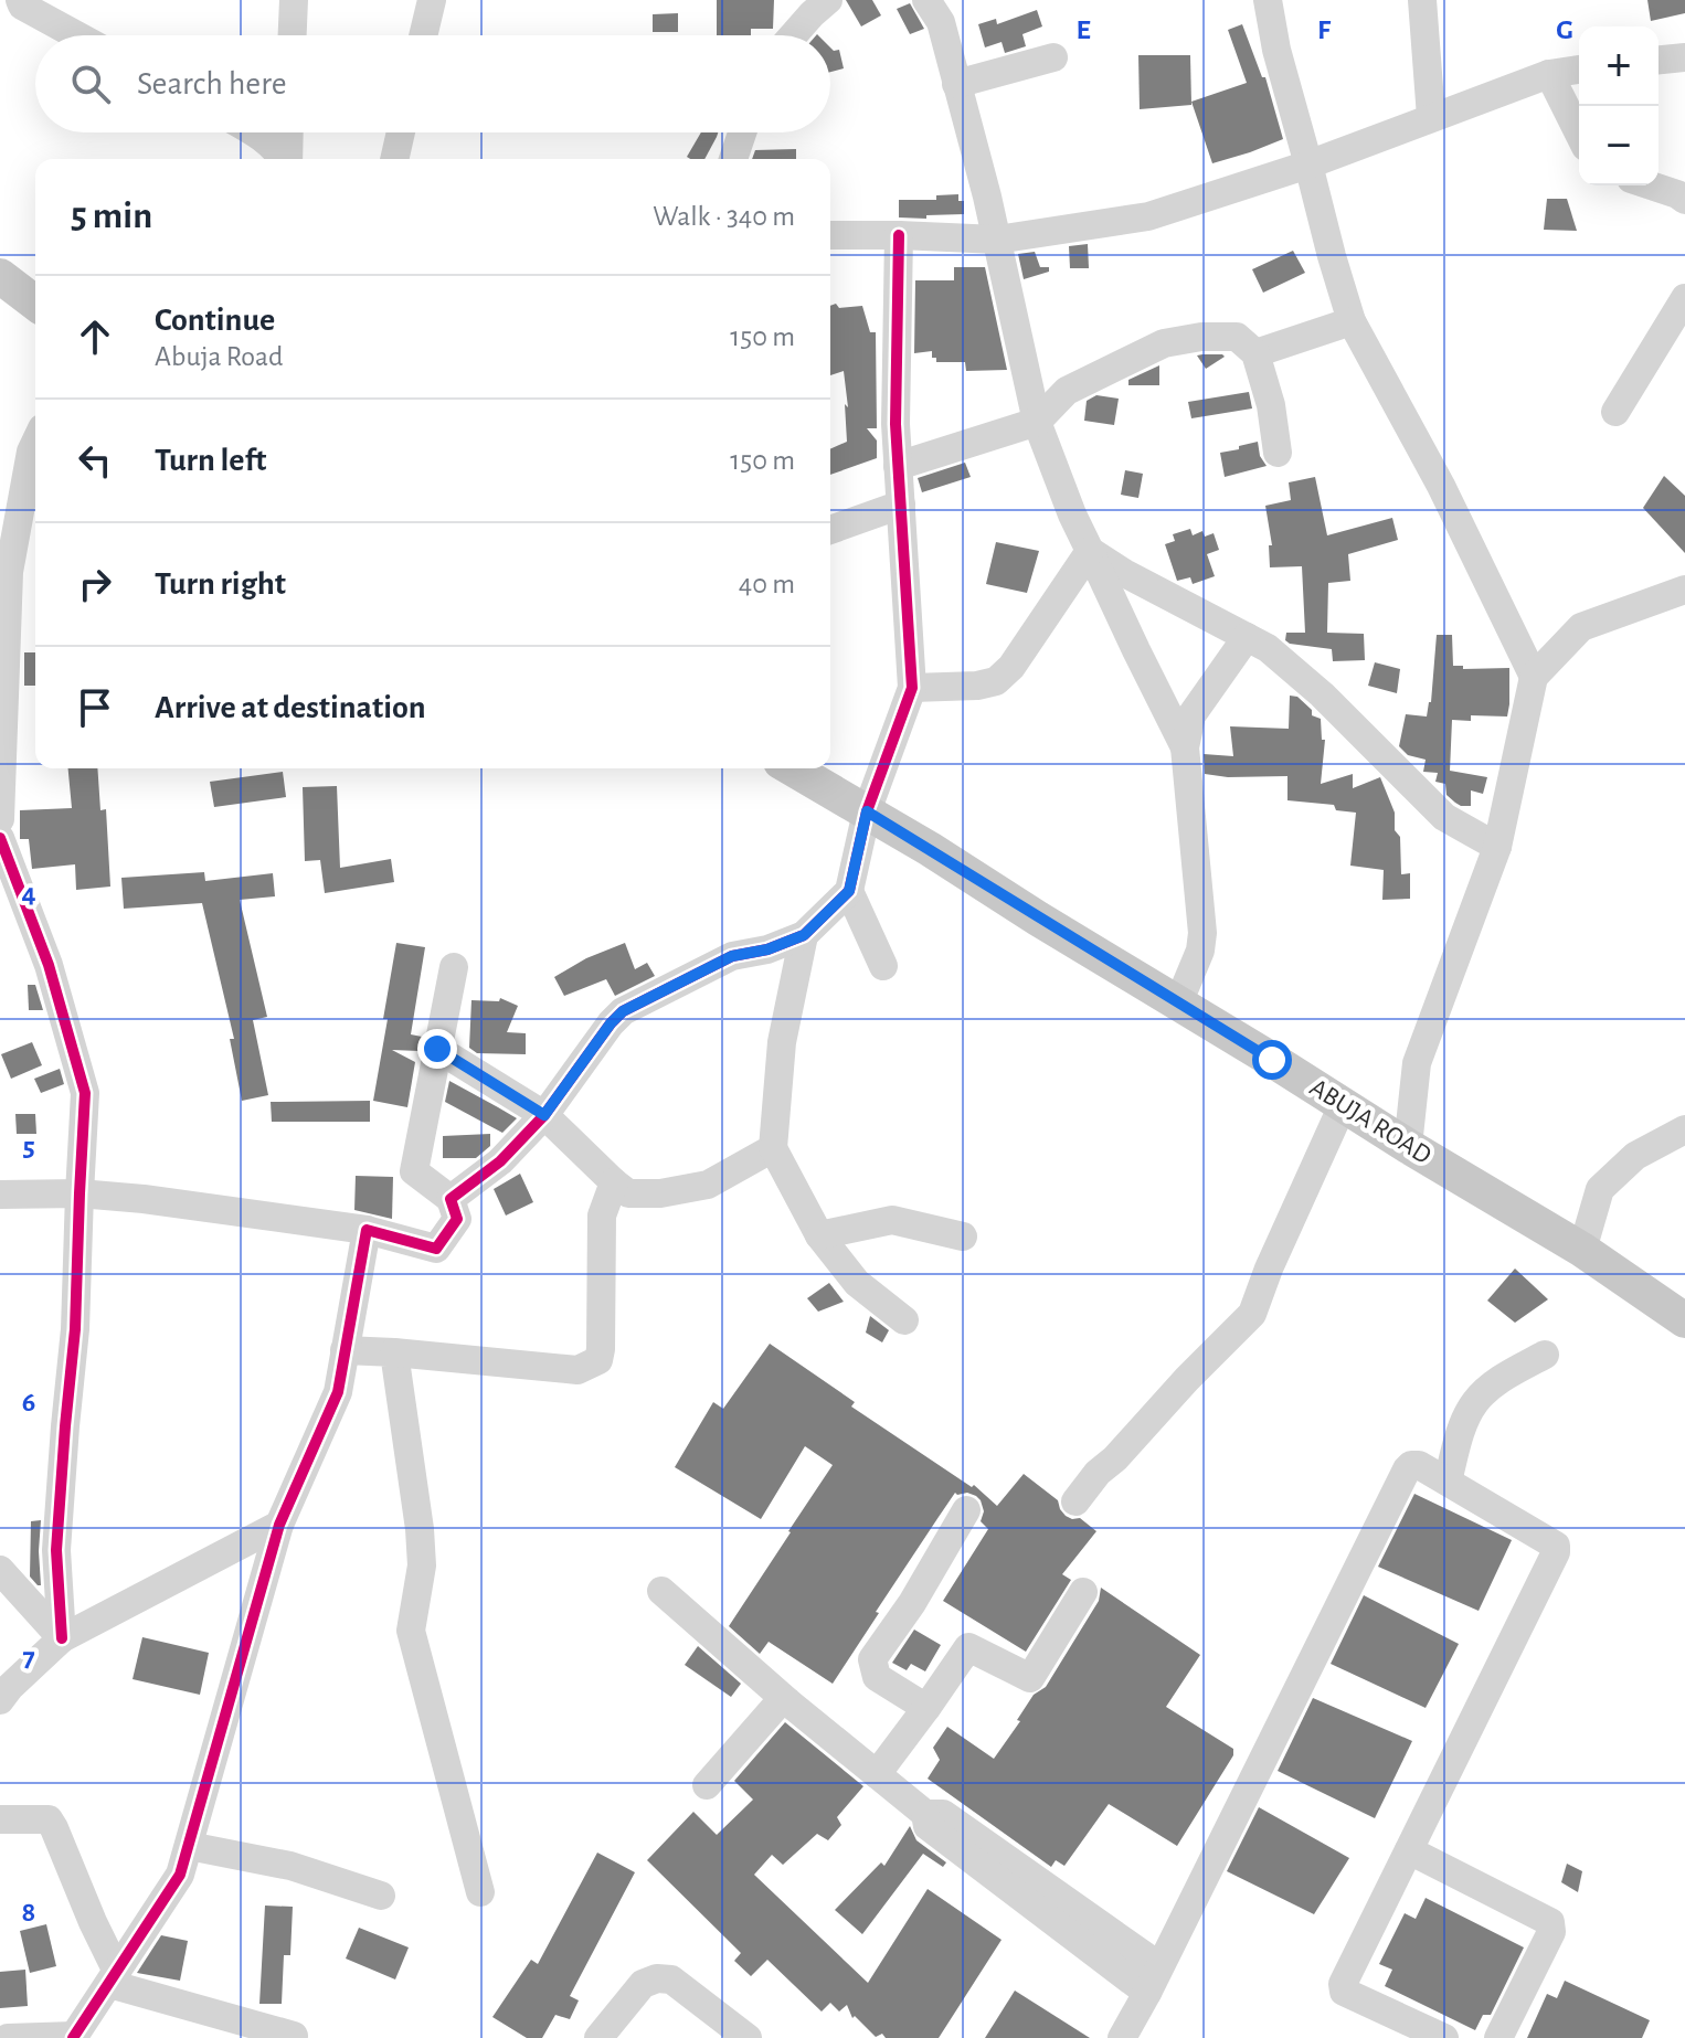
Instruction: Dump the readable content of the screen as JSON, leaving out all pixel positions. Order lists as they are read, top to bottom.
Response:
{
  "streets": {
    "main road": ["ABUJA ROAD"]
  },
  "page": {
    "map_buttons": ["+", "−"],
    "search": "Search here",
    "heading": ["5 min", "Walk · 340 m"],
    "list": [
      ["Continue", "Abuja Road", "150 m"],
      ["Turn left", "150 m"],
      ["Turn right", "40 m"],
      "Arrive at destination"
    ]
  },
  "grid": {
    "columns": ["E", "F", "G"],
    "rows": [
      "4",
      "5",
      "6",
      "7",
      "8"
    ]
  }
}
